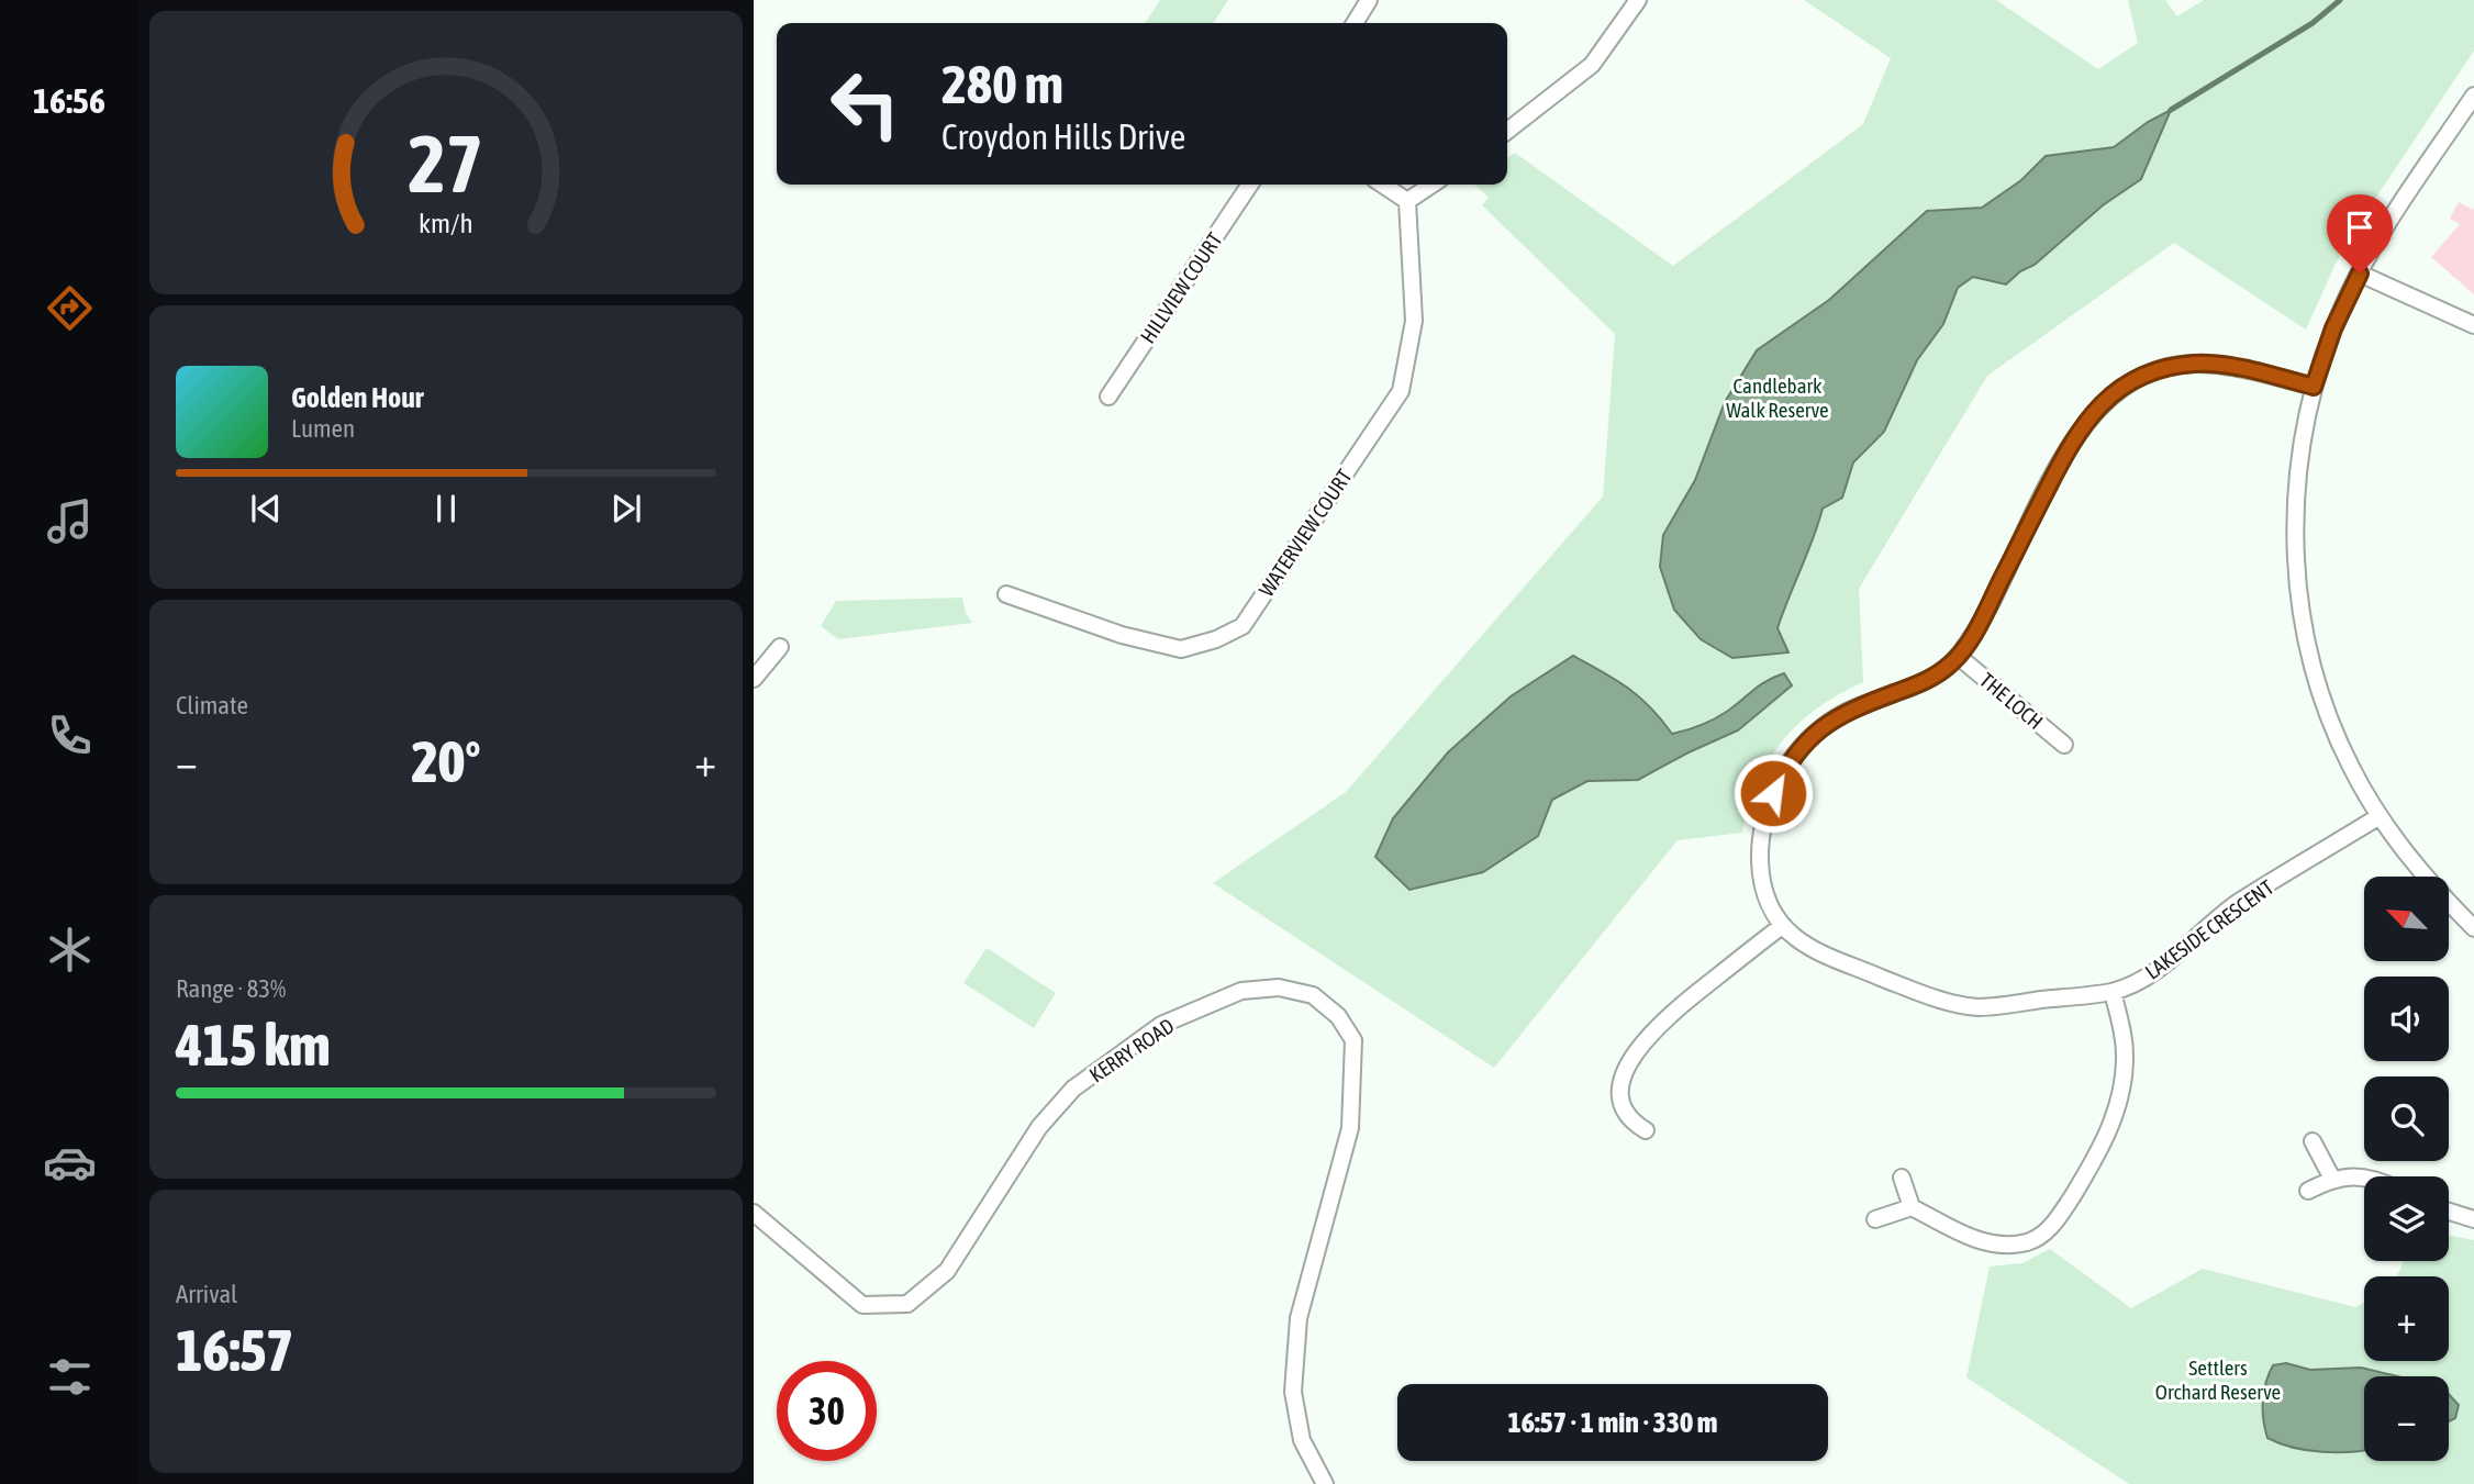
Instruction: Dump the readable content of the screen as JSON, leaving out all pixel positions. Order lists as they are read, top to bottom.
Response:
{
  "streets": {
    "street": [
      "HILLVIEW COURT",
      "WATERVIEW COURT",
      "THE LOCH",
      "LAKESIDE CRESCENT",
      "KERRY ROAD"
    ]
  },
  "crossings": [
    ["THE LOCH", "LAKESIDE CRESCENT"]
  ],
  "parks": ["Candlebark Walk Reserve", "Settlers Orchard Reserve"],
  "north": "top left",
  "page": {
    "tabs": "16:56",
    "turn": ["280 m", "Croydon Hills Drive"],
    "song": ["Golden Hour", "Lumen"],
    "tile": [
      "Climate",
      ["Range · 83%", "415 km"],
      ["Arrival", "16:57"]
    ],
    "heat": ["−", "20°", "+"],
    "map_buttons": ["+", "−"],
    "limit": "30",
    "trip": "16:57 · 1 min · 330 m",
    "gauge": ["27", "km/h"]
  }
}
